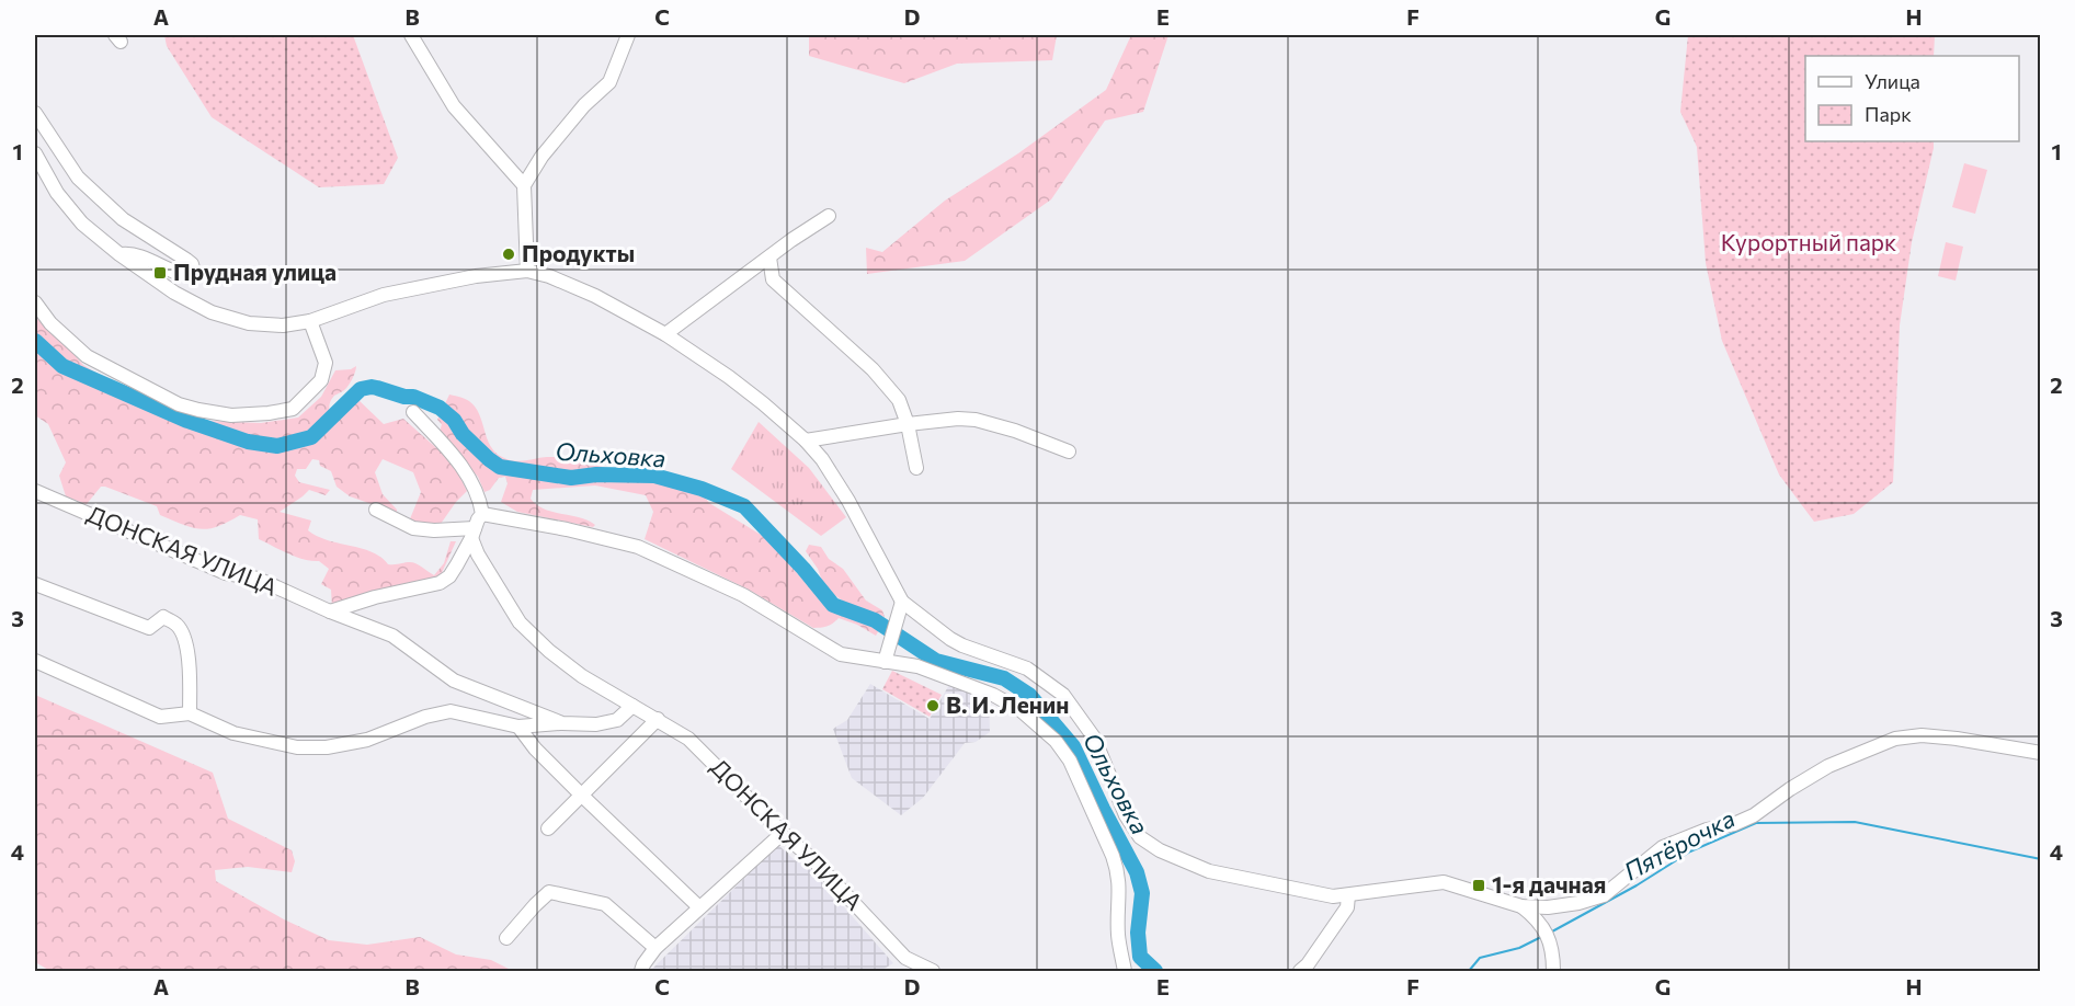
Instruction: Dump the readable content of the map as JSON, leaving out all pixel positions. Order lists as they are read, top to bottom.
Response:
{
  "streets": {
    "street": ["ДОНСКАЯ УЛИЦА"]
  },
  "water": ["Ольховка", "Пятёрочка"],
  "parks": ["Курортный парк"],
  "places": {
    "other": ["Продукты", "В. И. Ленин"],
    "transit": ["Прудная улица", "1-я дачная"]
  },
  "legend": ["Улица", "Парк"],
  "grid": {
    "columns": [
      "A",
      "B",
      "C",
      "D",
      "E",
      "F",
      "G",
      "H"
    ],
    "rows": [
      "1",
      "2",
      "3",
      "4"
    ]
  }
}
